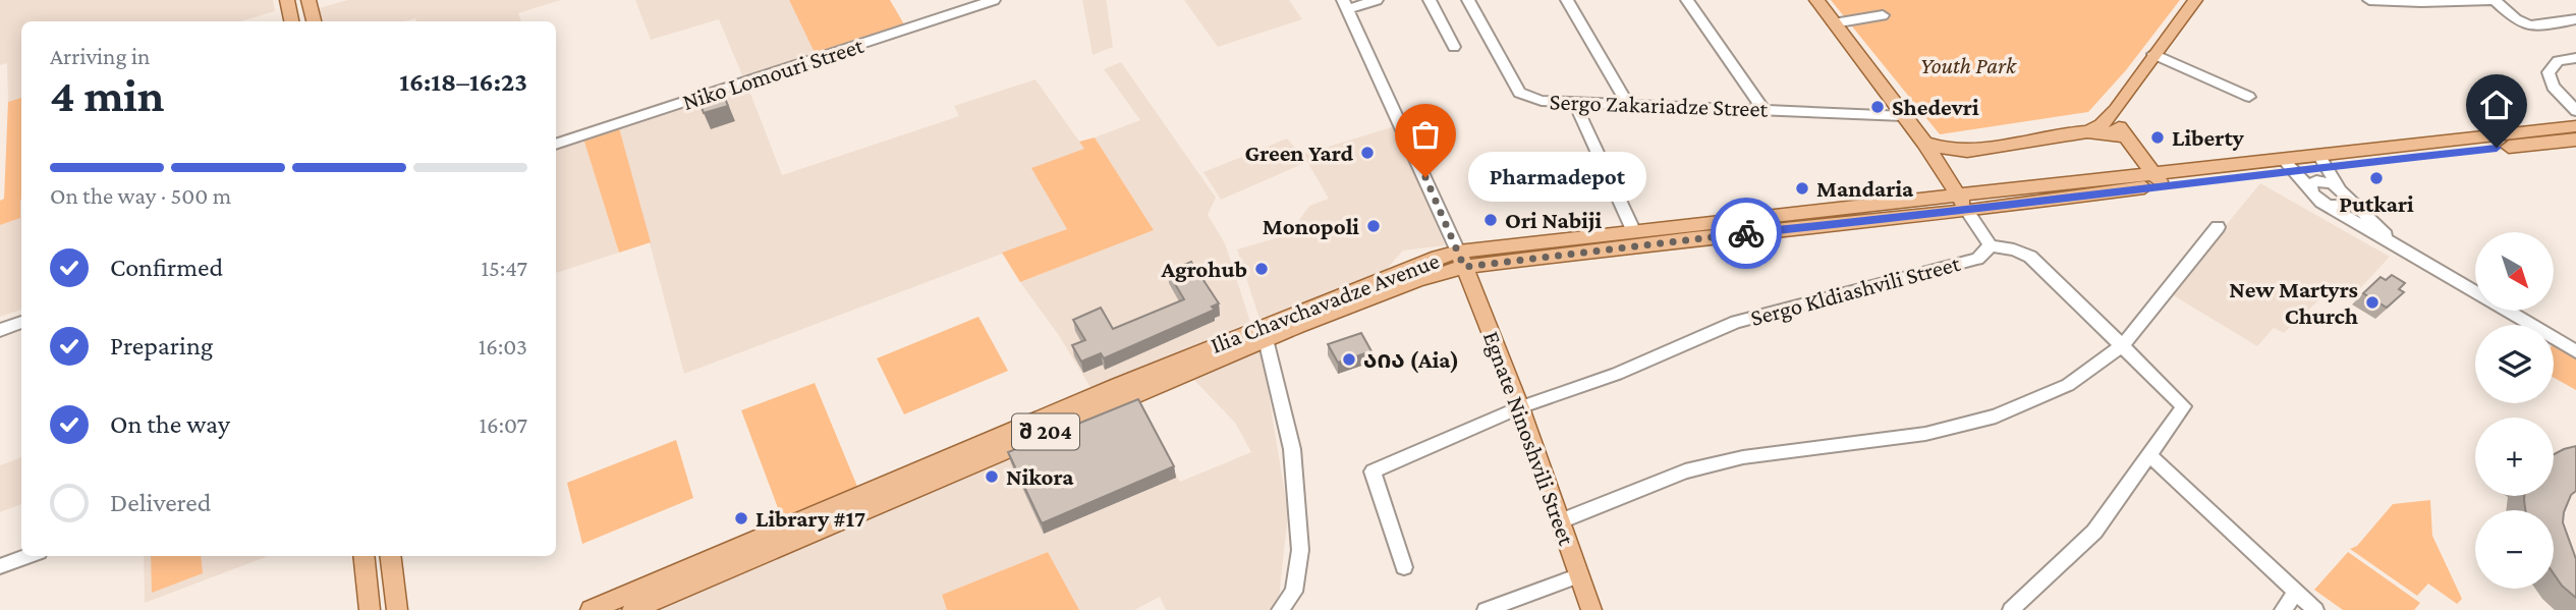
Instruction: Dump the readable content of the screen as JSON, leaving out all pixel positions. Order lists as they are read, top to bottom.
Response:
{
  "streets": {
    "main road": ["Ilia Chavchavadze Avenue", "შ 204", "Egnate Ninoshvili Street"],
    "street": ["Niko Lomouri Street", "Sergo Zakariadze Street", "Sergo Kldiashvili Street"]
  },
  "crossings": [
    ["Sergo Kldiashvili Street", "Egnate Ninoshvili Street"],
    ["Ilia Chavchavadze Avenue", "Egnate Ninoshvili Street"]
  ],
  "parks": ["Youth Park"],
  "places": [
    "Shedevri",
    "Liberty",
    "Green Yard",
    "Pharmadepot",
    "Putkari",
    "Mandaria",
    "Ori Nabiji",
    "Monopoli",
    "Agrohub",
    "New Martyrs Church",
    "აია (Aia)",
    "Nikora",
    "Library #17"
  ],
  "north": "bottom right",
  "page": {
    "heading": ["4 min", "Arriving in", "16:18–16:23"],
    "bar": "On the way · 500 m",
    "bubble": "Pharmadepot",
    "list": [
      ["Confirmed", "15:47"],
      ["Preparing", "16:03"],
      ["On the way", "16:07"],
      "Delivered"
    ],
    "map_buttons": ["+", "−"]
  }
}
